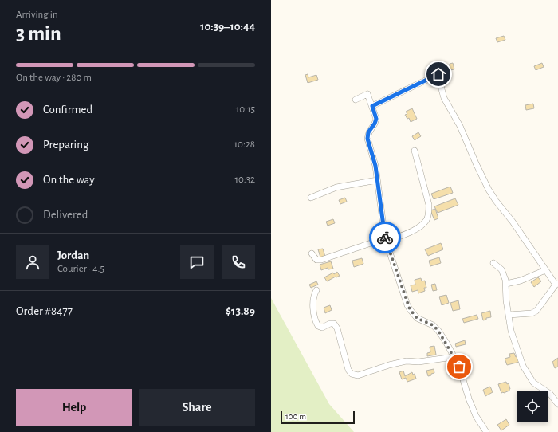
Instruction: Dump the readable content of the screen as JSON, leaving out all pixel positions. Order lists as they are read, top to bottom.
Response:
{
  "scale_bar": "100 m",
  "page": {
    "heading": ["3 min", "Arriving in", "10:39–10:44"],
    "panel": [
      "Jordan",
      "Courier · 4.5",
      "Order #8477",
      "$13.89"
    ],
    "bar": "On the way · 280 m",
    "list": [
      ["Confirmed", "10:15"],
      ["Preparing", "10:28"],
      ["On the way", "10:32"],
      "Delivered"
    ],
    "buttons": ["Help", "Share"],
    "scale": "100 m"
  }
}
